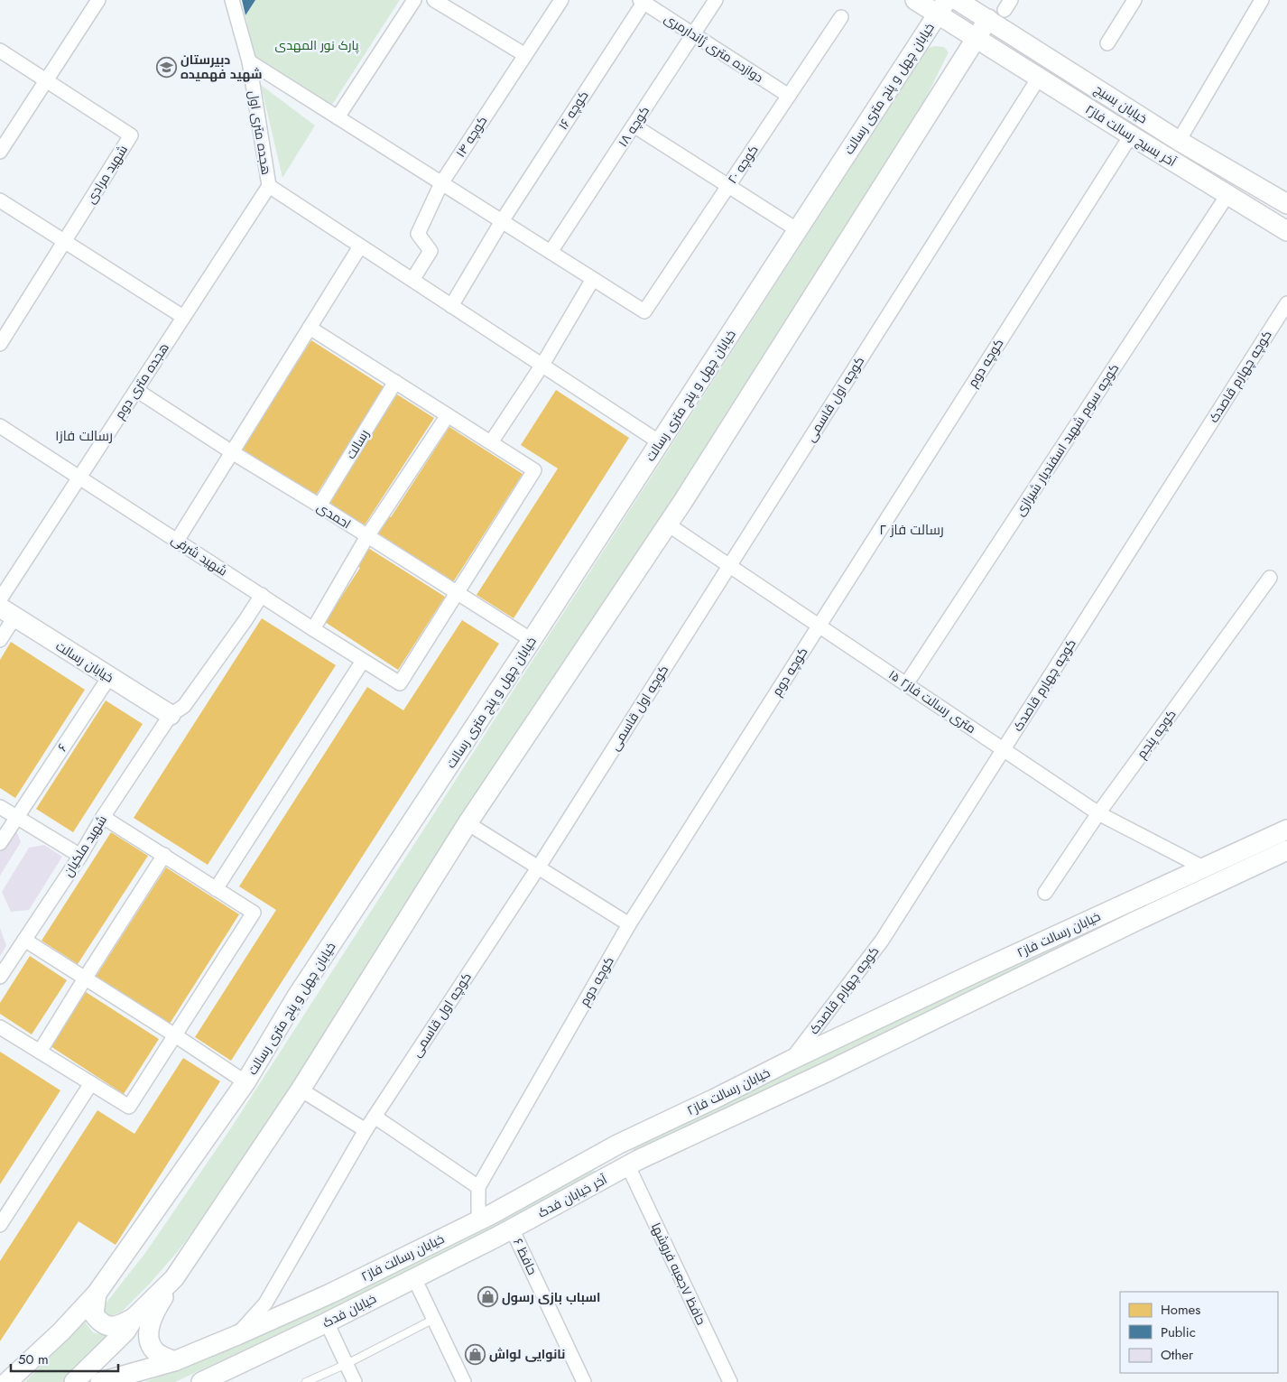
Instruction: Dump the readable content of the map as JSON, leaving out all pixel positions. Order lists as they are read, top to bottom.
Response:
{
  "streets": {
    "main road": [
      "خیابان چهل و پنج متری رسالت",
      "خیابان بسیج",
      "آخر بسیج رسالت فاز۲",
      "خیابان رسالت",
      "خیابان رسالت فاز۲",
      "آخر خیابان فدک",
      "خیابان فدک"
    ],
    "street": [
      "دوازده متری ژاندارمری",
      "۱۶ کوچه",
      "۱۸ کوچه",
      "هجده متری اول",
      "‍‍ ۱۴ کوچه",
      "۲۰ کوچه",
      "شهید مرادی",
      "کوچه دوم",
      "کوچه چهارم قاصدک",
      "هجده متری دوم",
      "کوچه اول قاسمی",
      "کوچه سوم شهید اسفندیار شیرازی",
      "رسالت",
      "احمدی",
      "شهید شرفی",
      "۱۵ متری رسالت فاز۲",
      "کوچه پنجم",
      "۶",
      "شهید ملکیان",
      "حافظ ۶",
      "حافظ ۷جعبه فروشها"
    ]
  },
  "crossings": [
    ["دوازده متری ژاندارمری", "۱۶ کوچه"],
    ["دوازده متری ژاندارمری", "۱۸ کوچه"],
    ["دوازده متری ژاندارمری", "۲۰ کوچه"],
    ["خیابان چهل و پنج متری رسالت", "احمدی"],
    ["هجده متری اول", "هجده متری دوم"],
    ["آخر بسیج رسالت فاز۲", "کوچه دوم"],
    ["آخر بسیج رسالت فاز۲", "کوچه اول قاسمی"],
    ["آخر بسیج رسالت فاز۲", "کوچه سوم شهید اسفندیار شیرازی"],
    ["کوچه دوم", "۱۵ متری رسالت فاز۲"],
    ["کوچه دوم", "خیابان رسالت فاز۲"],
    ["کوچه چهارم قاصدک", "۱۵ متری رسالت فاز۲"],
    ["کوچه چهارم قاصدک", "خیابان رسالت فاز۲"],
    ["هجده متری دوم", "احمدی"],
    ["هجده متری دوم", "شهید شرفی"],
    ["کوچه اول قاسمی", "۱۵ متری رسالت فاز۲"],
    ["کوچه اول قاسمی", "خیابان رسالت فاز۲"],
    ["کوچه سوم شهید اسفندیار شیرازی", "۱۵ متری رسالت فاز۲"],
    ["رسالت", "احمدی"],
    ["احمدی", "شهید شرفی"],
    ["شهید شرفی", "شهید ملکیان"],
    ["خیابان رسالت", "۶"],
    ["خیابان رسالت", "شهید ملکیان"],
    ["۱۵ متری رسالت فاز۲", "کوچه پنجم"],
    ["۱۵ متری رسالت فاز۲", "خیابان رسالت فاز۲"],
    ["خیابان رسالت فاز۲", "آخر خیابان فدک"],
    ["خیابان رسالت فاز۲", "حافظ ۷جعبه فروشها"],
    ["آخر خیابان فدک", "حافظ ۶"],
    ["آخر خیابان فدک", "حافظ ۷جعبه فروشها"],
    ["آخر خیابان فدک", "خیابان فدک"],
    ["حافظ ۶", "خیابان فدک"]
  ],
  "districts": ["رسالت فاز۱", "رسالت فاز ۲"],
  "parks": ["پارک نور المهدی"],
  "places": {
    "school or university": ["دبیرستان شهید فهمیده"],
    "shop": ["اسباب بازی رسول", "نانوایی لواش"]
  },
  "legend": ["Homes", "Public", "Other"],
  "scale_bar": "50 m"
}
